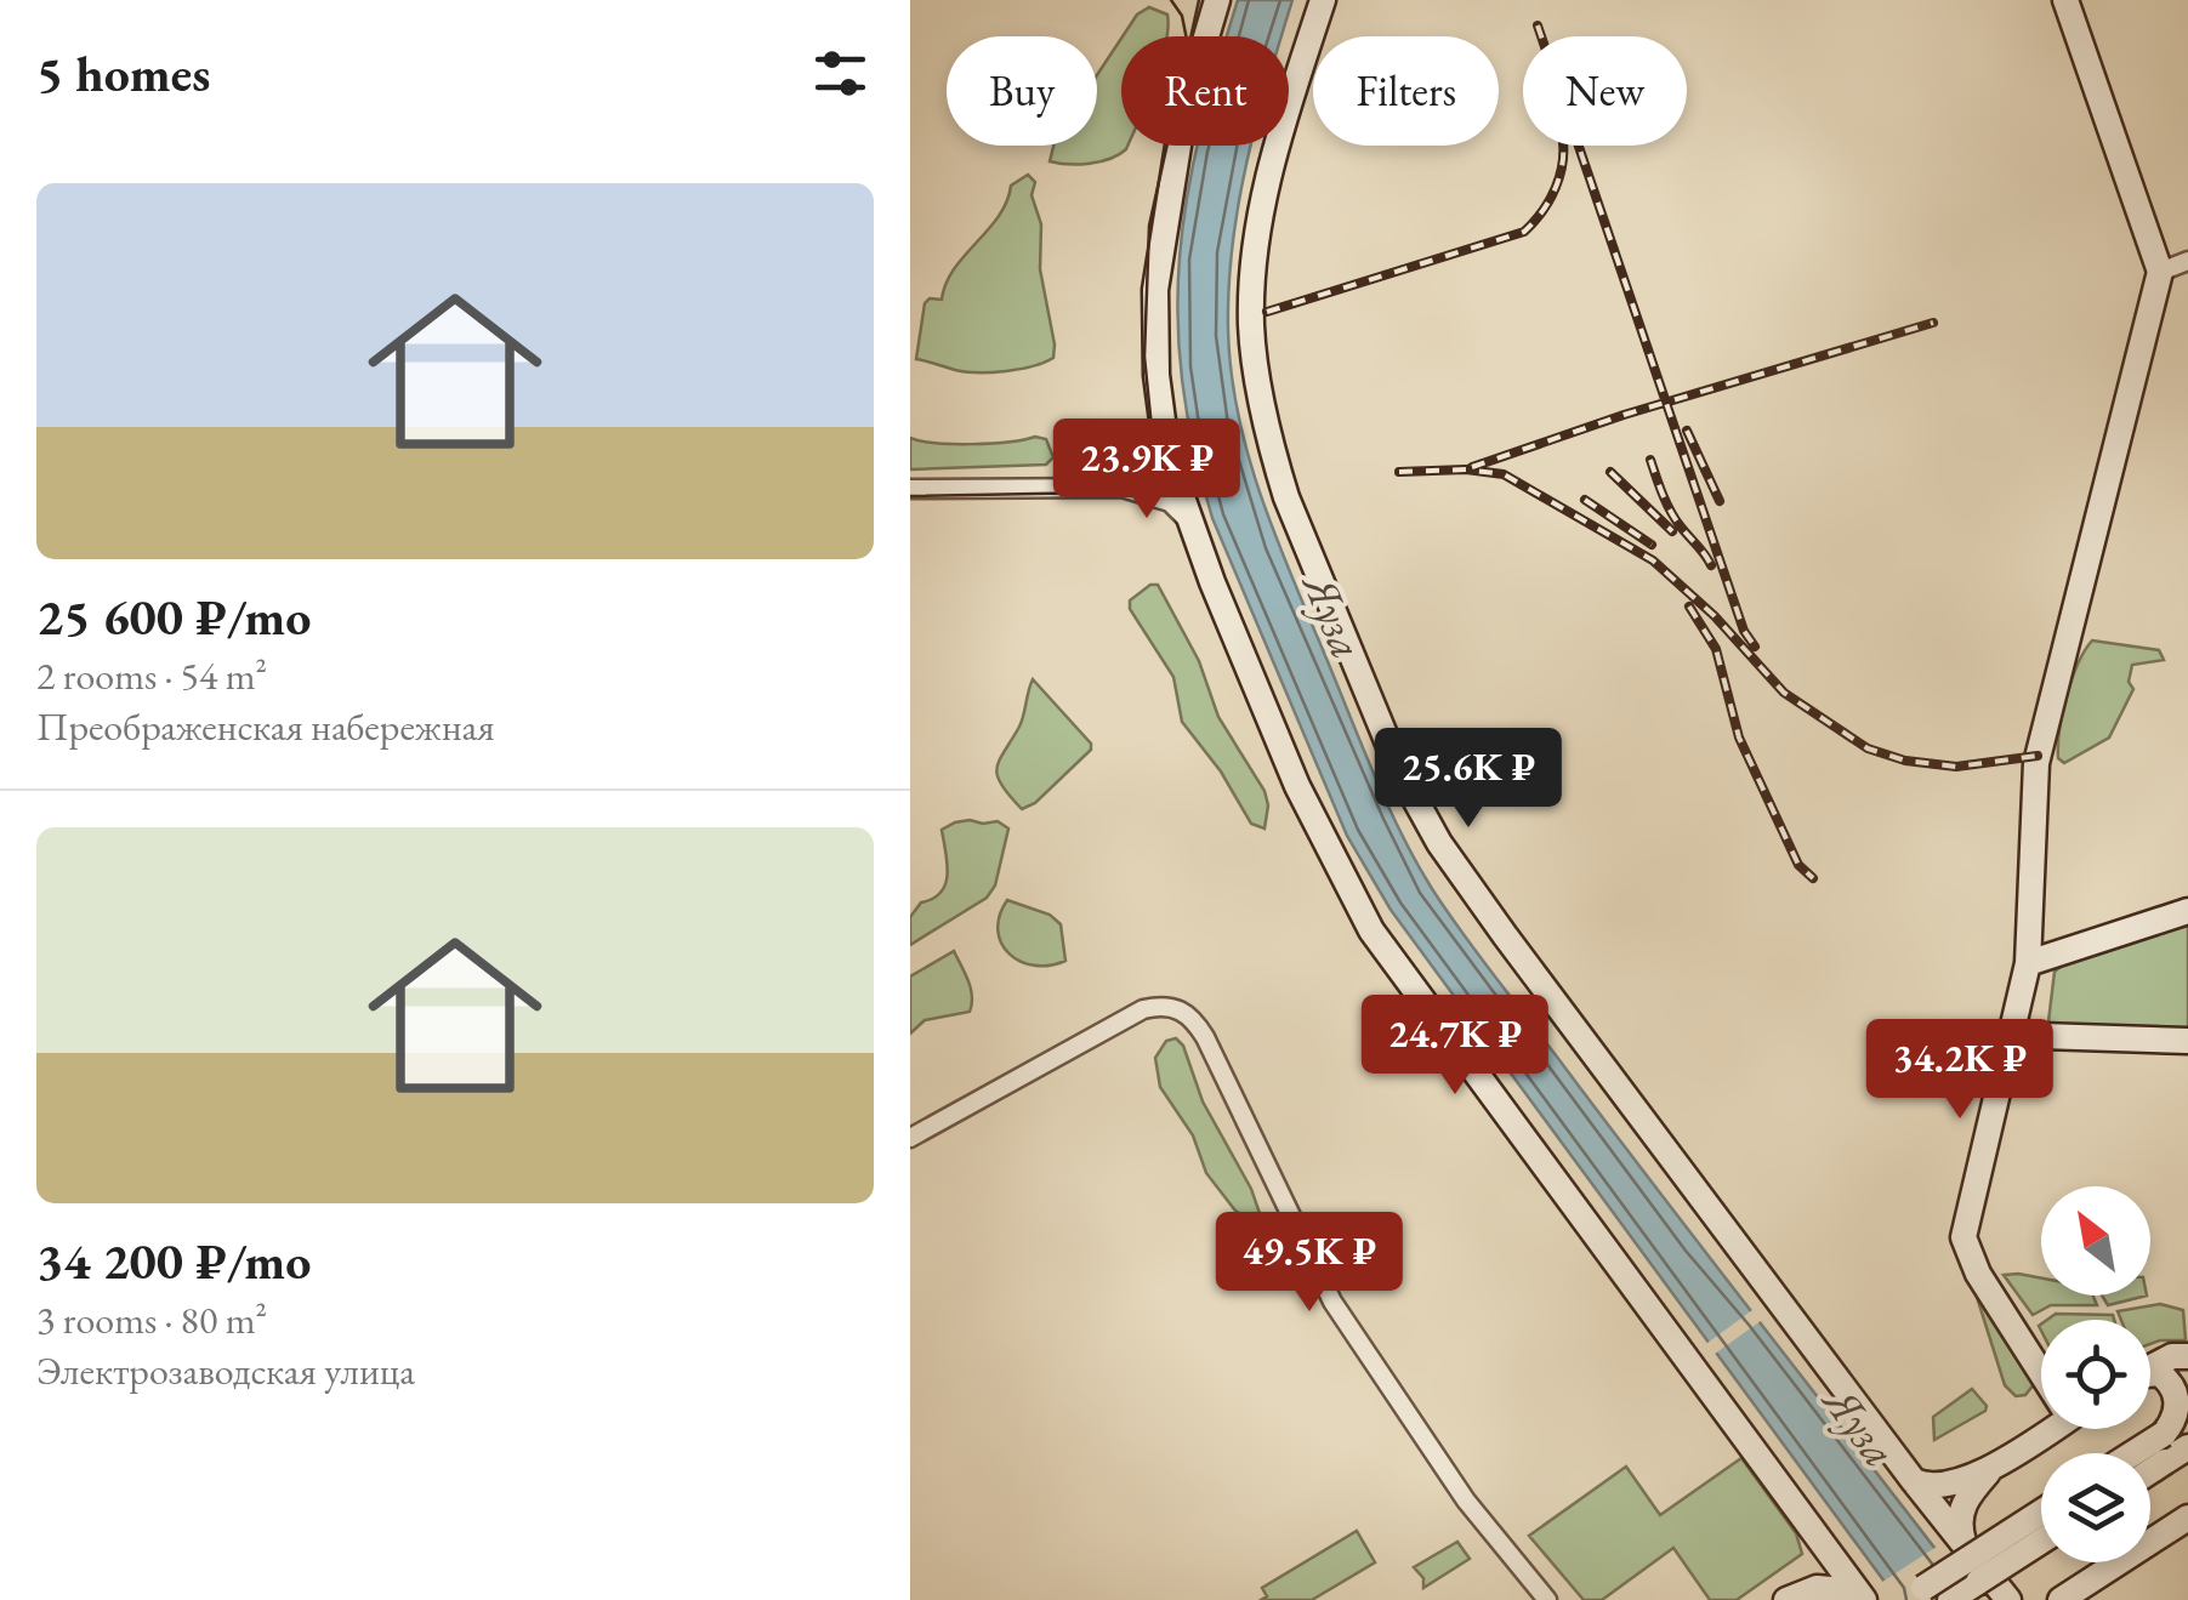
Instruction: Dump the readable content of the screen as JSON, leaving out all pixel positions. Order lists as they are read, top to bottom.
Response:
{
  "water": ["Яуза"],
  "north": "top left",
  "page": {
    "heading": "5 homes",
    "chip": [
      "Buy",
      "Rent",
      "Filters",
      "New"
    ],
    "list": [
      {
        "name": "25 600 ₽/mo",
        "note": "2 rooms · 54 m² · Преображенская набережная"
      },
      {
        "name": "34 200 ₽/mo",
        "note": "3 rooms · 80 m² · Электрозаводская улица"
      }
    ],
    "price": [
      "23.9K ₽",
      "25.6K ₽",
      "24.7K ₽",
      "34.2K ₽",
      "49.5K ₽"
    ]
  }
}
